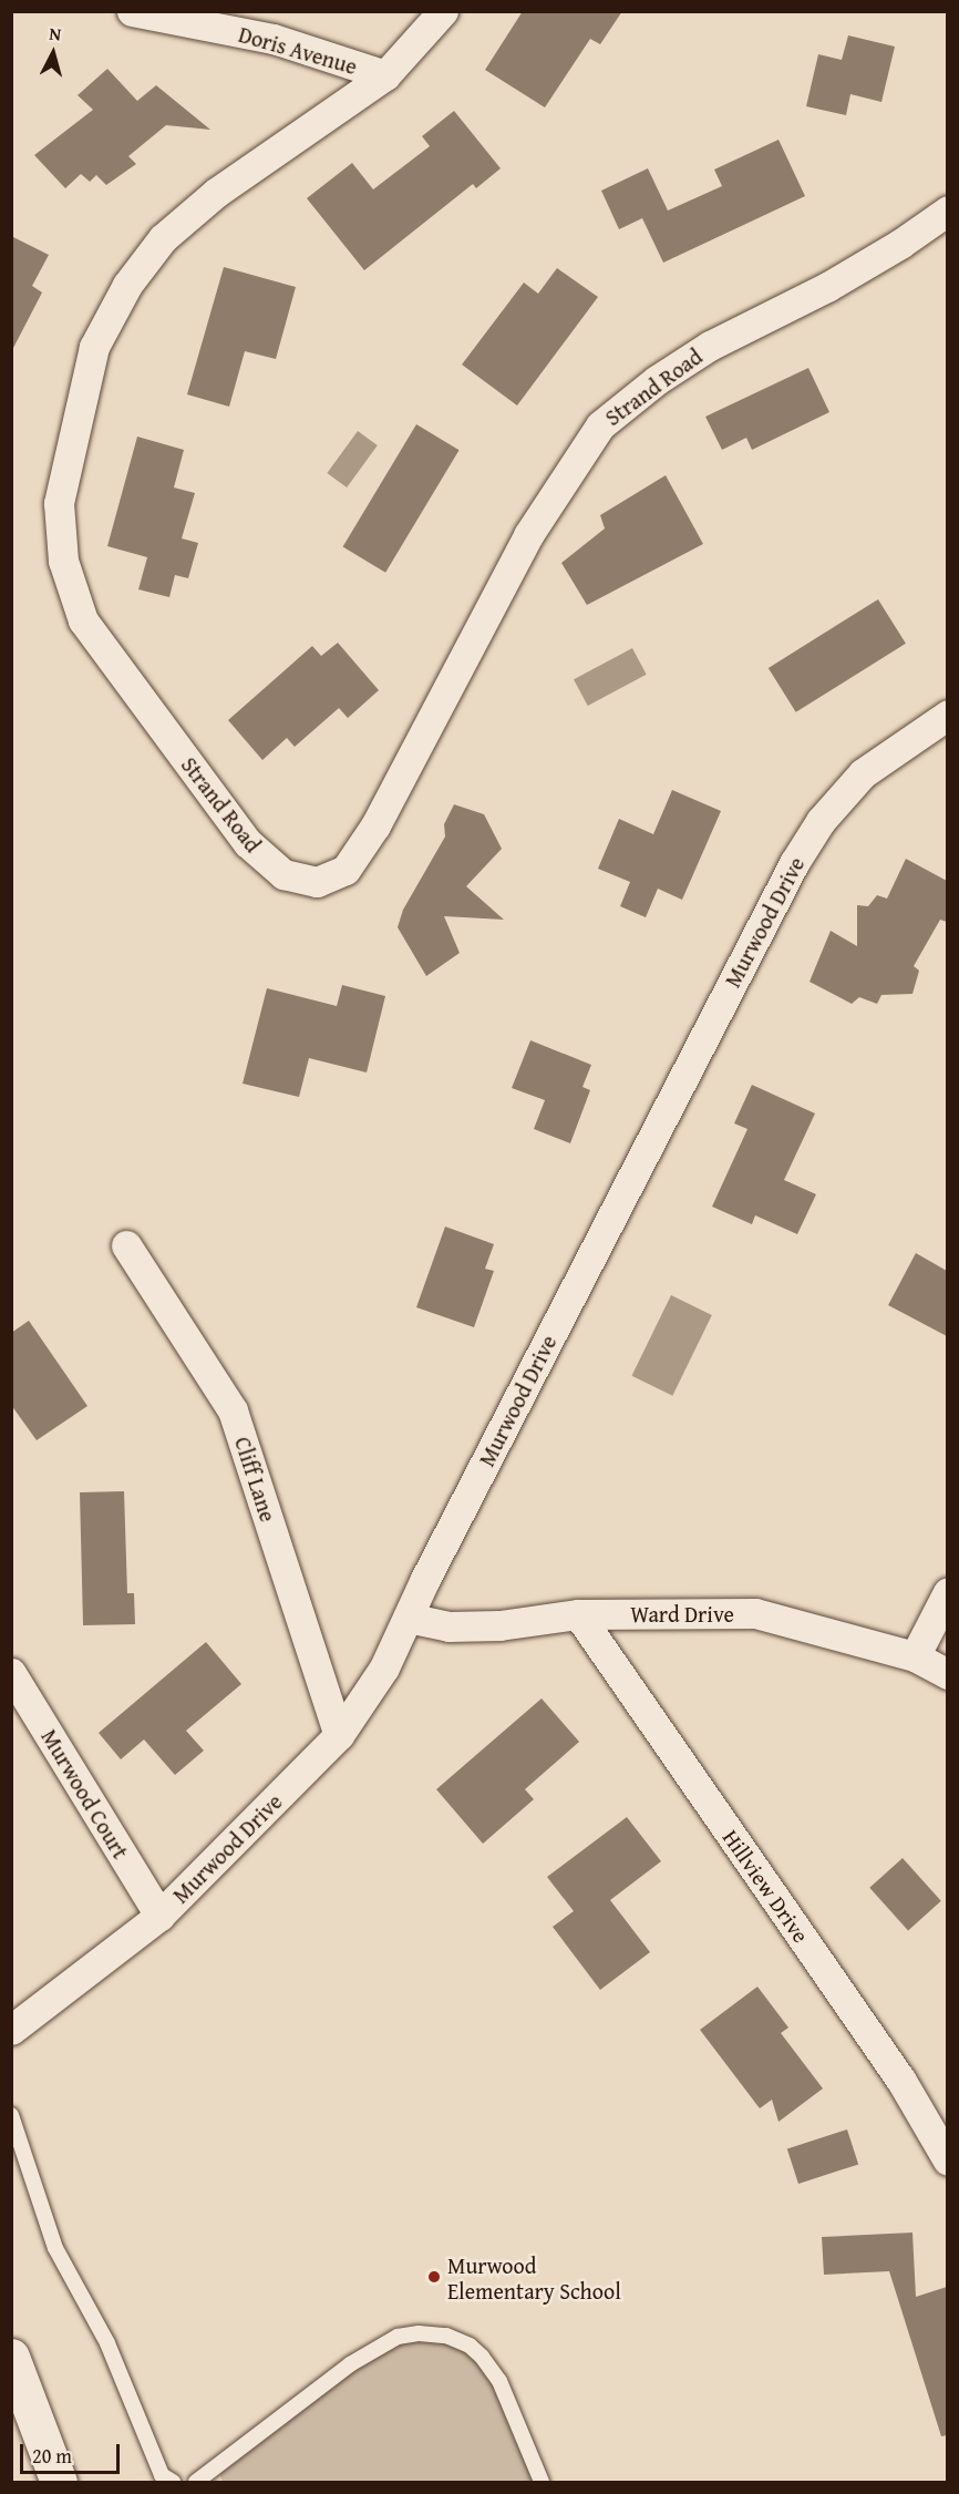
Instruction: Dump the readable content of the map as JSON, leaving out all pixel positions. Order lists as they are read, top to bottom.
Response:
{
  "streets": {
    "street": [
      "Doris Avenue",
      "Strand Road",
      "Murwood Drive",
      "Cliff Lane",
      "Ward Drive",
      "Murwood Court",
      "Hillview Drive"
    ]
  },
  "crossings": [
    ["Doris Avenue", "Strand Road"],
    ["Murwood Drive", "Cliff Lane"],
    ["Murwood Drive", "Ward Drive"],
    ["Murwood Drive", "Murwood Court"],
    ["Ward Drive", "Hillview Drive"]
  ],
  "places": ["Murwood Elementary School"],
  "scale_bar": "20 m",
  "north": "top"
}
